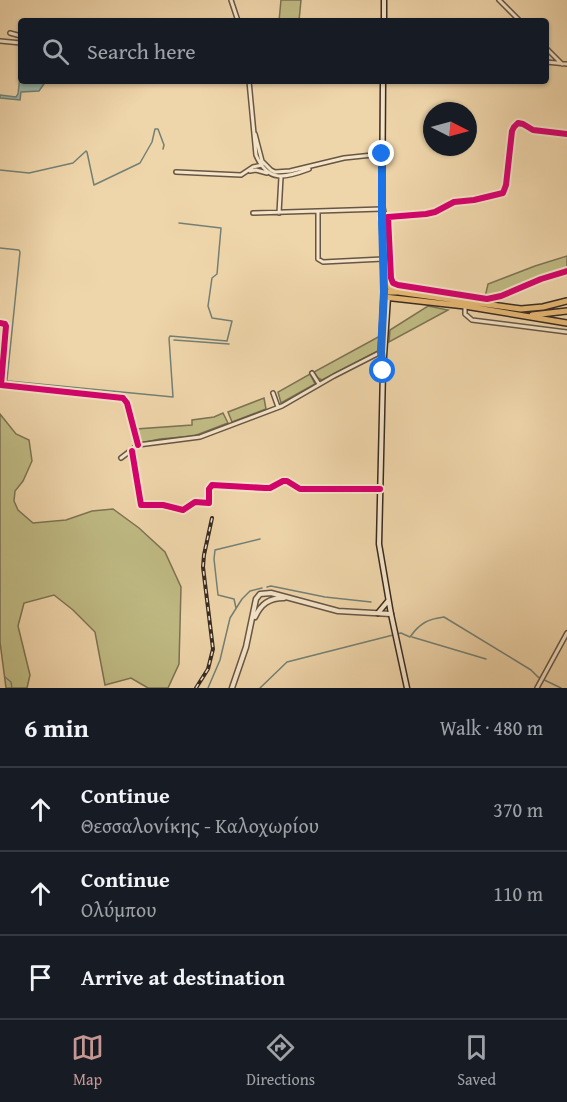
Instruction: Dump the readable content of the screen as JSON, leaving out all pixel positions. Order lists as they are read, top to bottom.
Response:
{
  "north": "right",
  "page": {
    "search": "Search here",
    "heading": ["6 min", "Walk · 480 m"],
    "list": [
      ["Continue", "Θεσσαλονίκης - Καλοχωρίου", "370 m"],
      ["Continue", "Ολύμπου", "110 m"],
      "Arrive at destination"
    ],
    "nav": ["Map", "Directions", "Saved"]
  }
}
